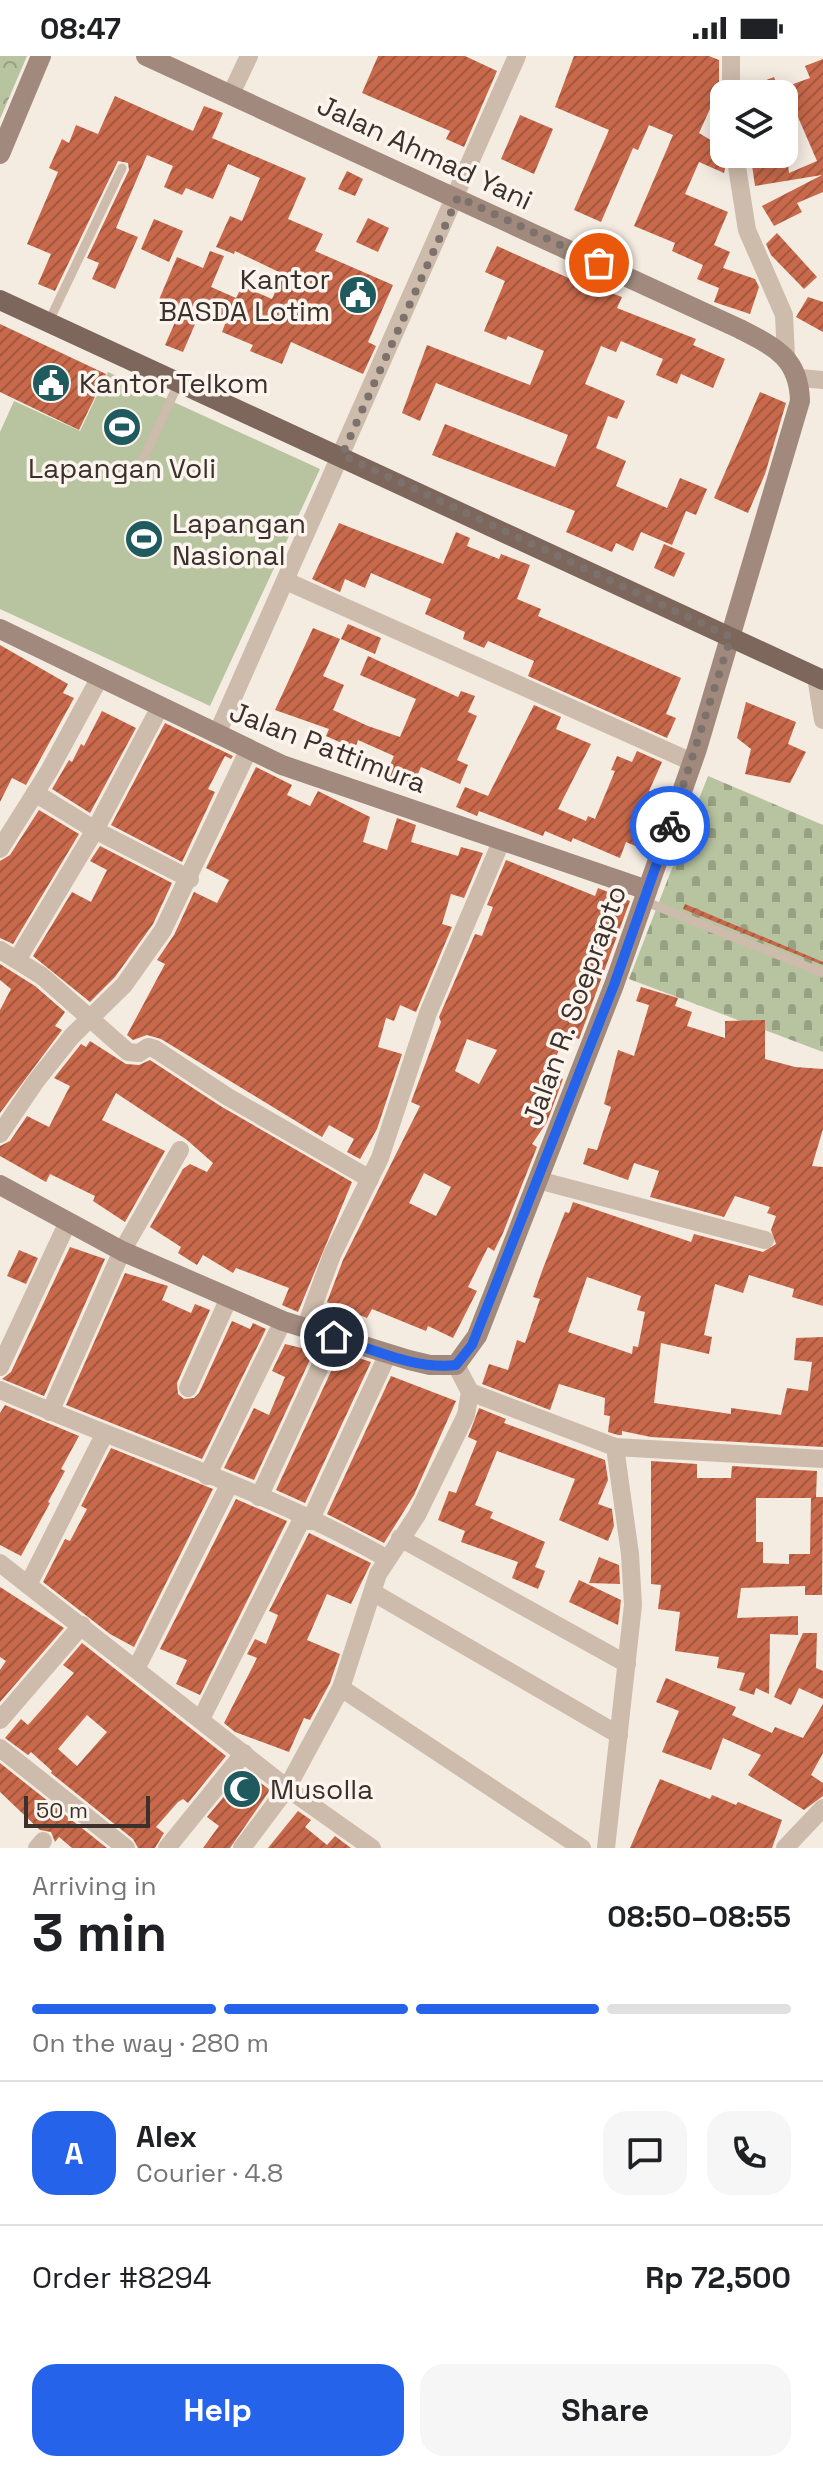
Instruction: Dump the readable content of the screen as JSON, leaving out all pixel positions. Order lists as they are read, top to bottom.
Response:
{
  "streets": {
    "street": ["Jalan Ahmad Yani", "Jalan Pattimura", "Jalan R. Soeprapto"]
  },
  "crossings": [
    ["Jalan Ahmad Yani", "Jalan R. Soeprapto"],
    ["Jalan Pattimura", "Jalan R. Soeprapto"]
  ],
  "places": {
    "public building": ["Kantor BASDA Lotim", "Kantor Telkom"],
    "sports": ["Lapangan Voli", "Lapangan Nasional"],
    "mosque": ["Musolla"]
  },
  "scale_bar": "50 m",
  "page": {
    "status": "08:47",
    "scale": "50 m",
    "heading": ["3 min", "Arriving in", "08:50–08:55"],
    "panel": [
      "Alex",
      "Courier · 4.8",
      "Order #8294",
      "Rp 72,500"
    ],
    "bar": "On the way · 280 m",
    "round": "A",
    "buttons": ["Help", "Share"]
  }
}
